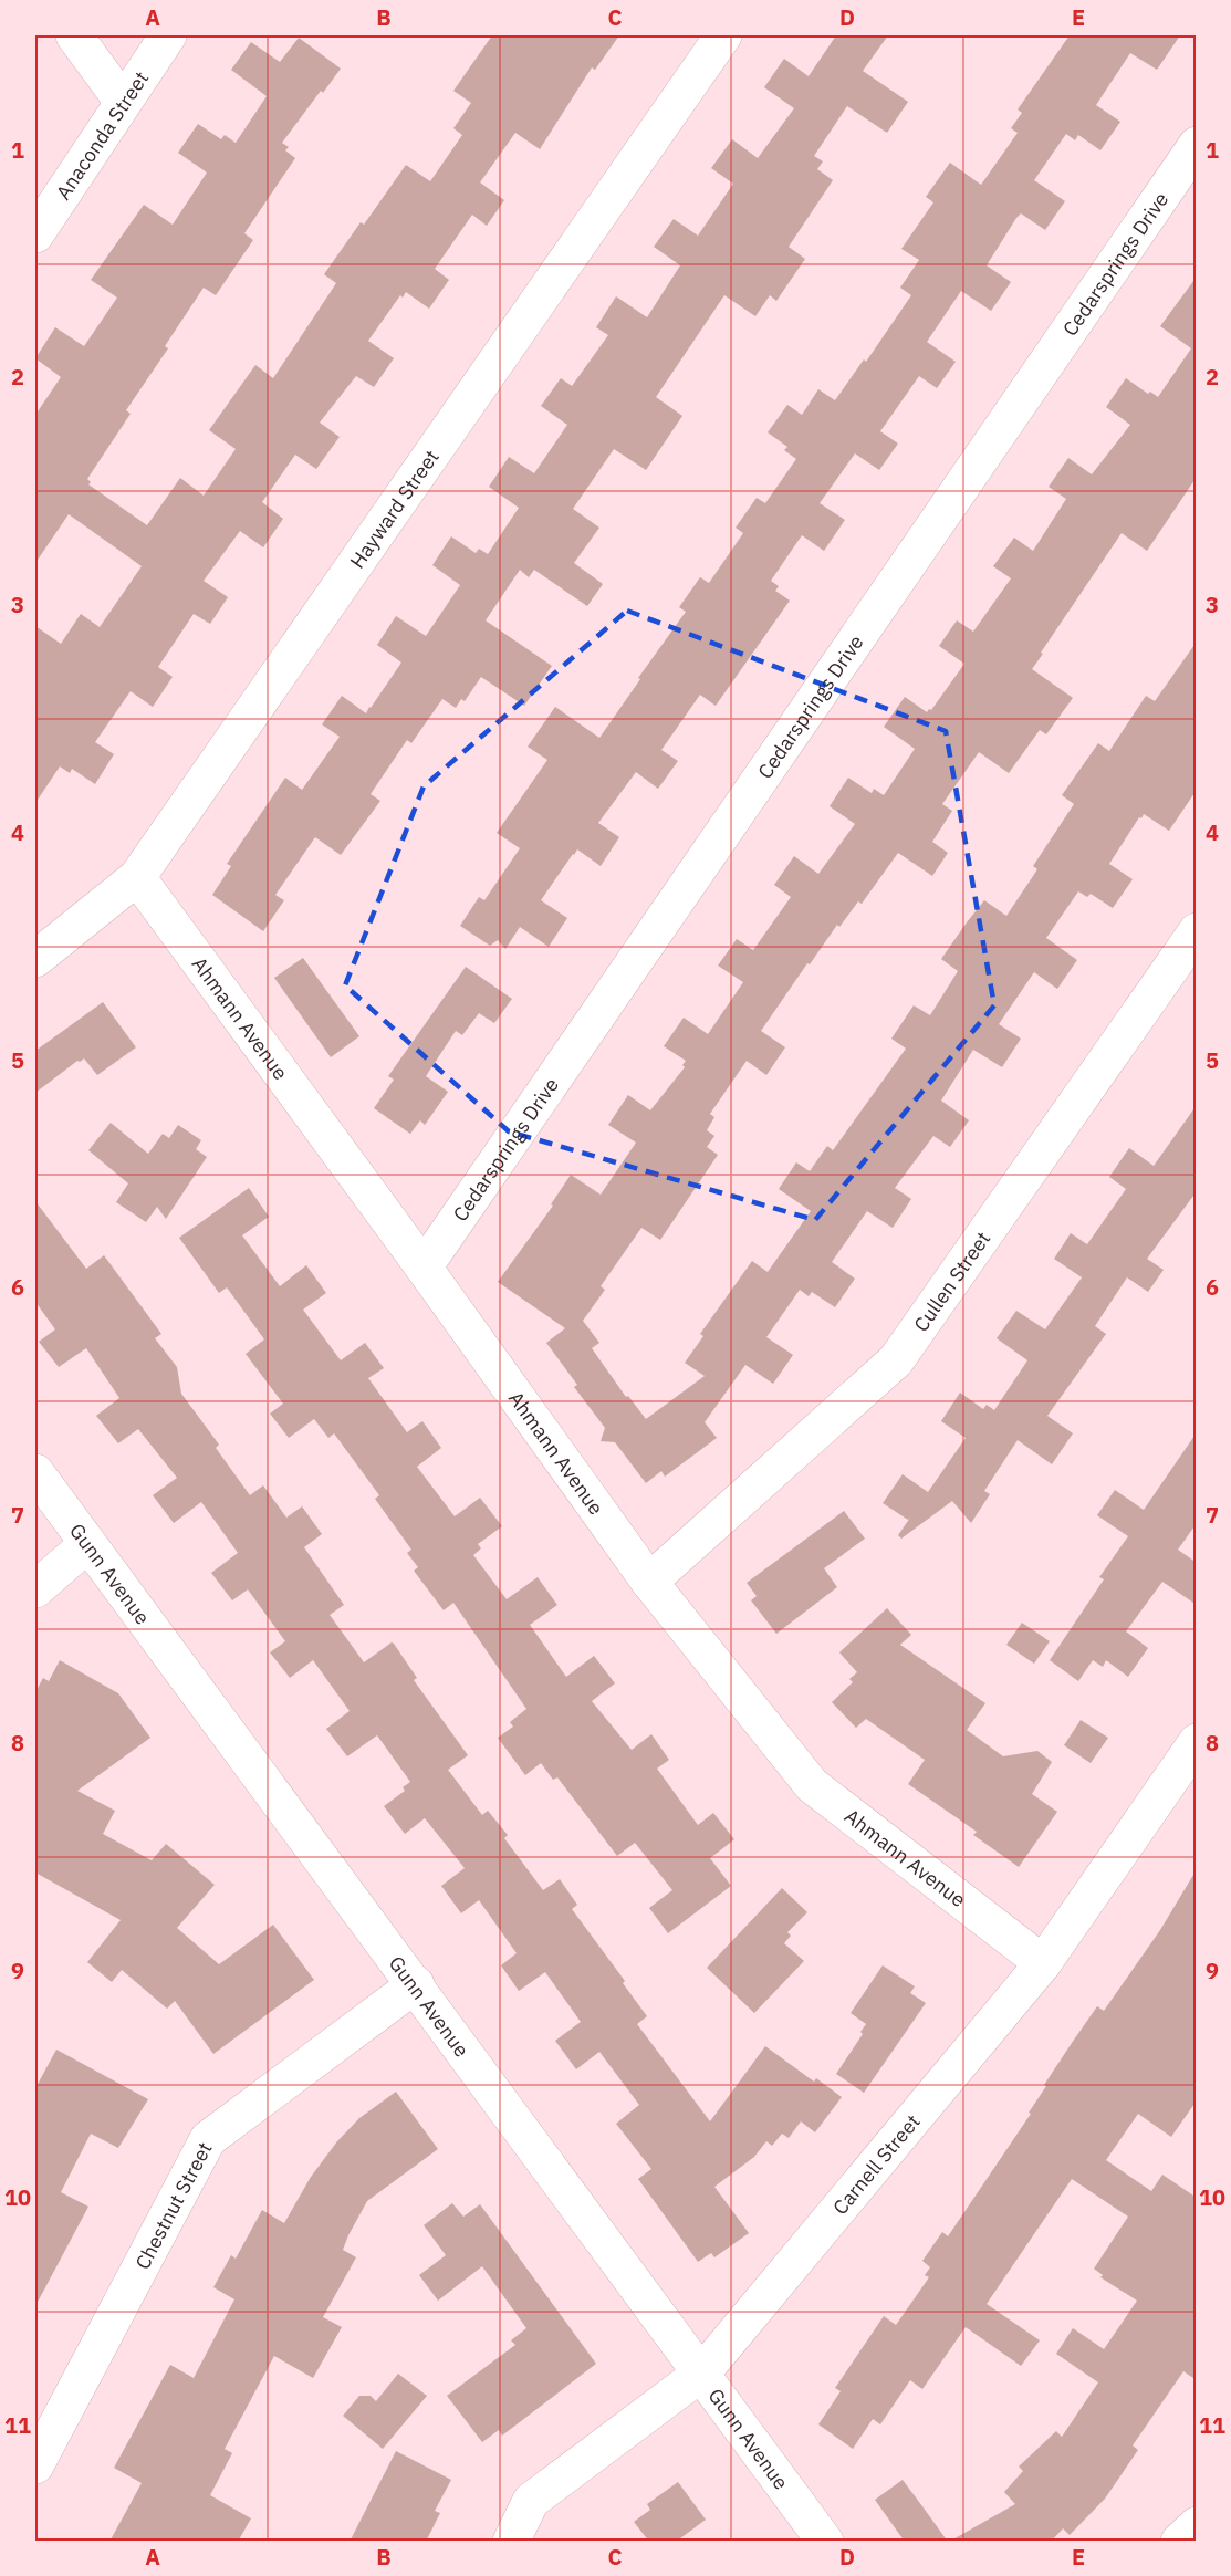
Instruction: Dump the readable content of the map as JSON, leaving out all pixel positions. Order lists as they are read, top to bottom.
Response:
{
  "streets": {
    "street": [
      "Anaconda Street",
      "Cedarsprings Drive",
      "Hayward Street",
      "Ahmann Avenue",
      "Cullen Street",
      "Gunn Avenue",
      "Carnell Street",
      "Chestnut Street"
    ]
  },
  "crossings": [
    ["Cedarsprings Drive", "Ahmann Avenue"],
    ["Hayward Street", "Ahmann Avenue"],
    ["Ahmann Avenue", "Cullen Street"],
    ["Ahmann Avenue", "Carnell Street"],
    ["Gunn Avenue", "Carnell Street"],
    ["Gunn Avenue", "Chestnut Street"]
  ],
  "grid": {
    "columns": [
      "A",
      "B",
      "C",
      "D",
      "E"
    ],
    "rows": [
      "1",
      "2",
      "3",
      "4",
      "5",
      "6",
      "7",
      "8",
      "9",
      "10",
      "11"
    ]
  }
}
